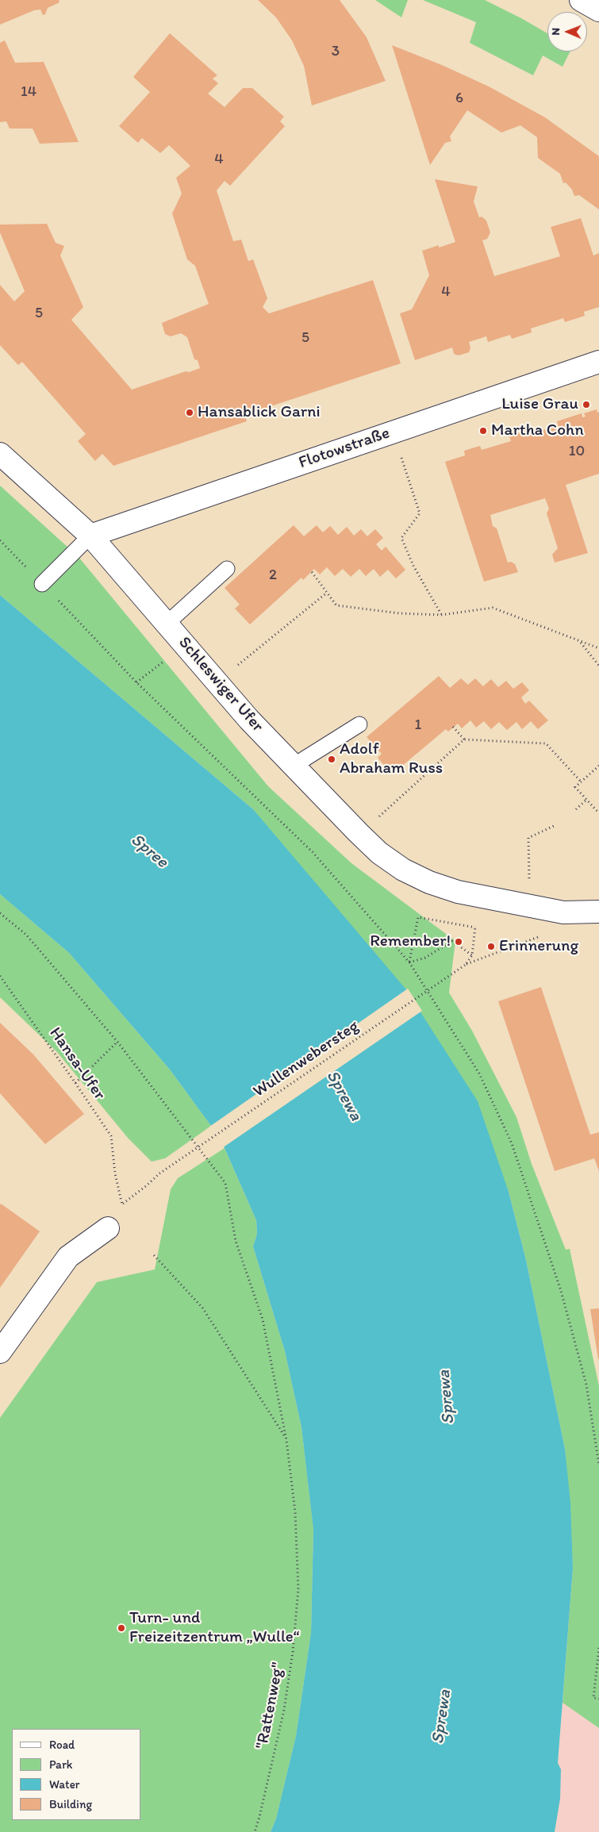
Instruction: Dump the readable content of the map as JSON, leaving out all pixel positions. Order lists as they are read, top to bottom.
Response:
{
  "streets": {
    "street": ["Flotowstraße", "Schleswiger Ufer"],
    "path": ["Wullenwebersteg", "Hansa-Ufer", "\"Rattenweg\""]
  },
  "crossings": [
    ["Flotowstraße", "Schleswiger Ufer"]
  ],
  "water": ["Spree", "Sprewa"],
  "places": [
    "Luise Grau",
    "Hansablick Garni",
    "Martha Cohn",
    "Adolf Abraham Russ",
    "Remember!",
    "Erinnerung",
    "Turn- und Freizeitzentrum „Wulle“"
  ],
  "house_numbers": [
    "3",
    "14",
    "6",
    "4",
    "4",
    "5",
    "5",
    "10",
    "2",
    "1"
  ],
  "legend": [
    "Road",
    "Park",
    "Water",
    "Building"
  ],
  "north": "left"
}
